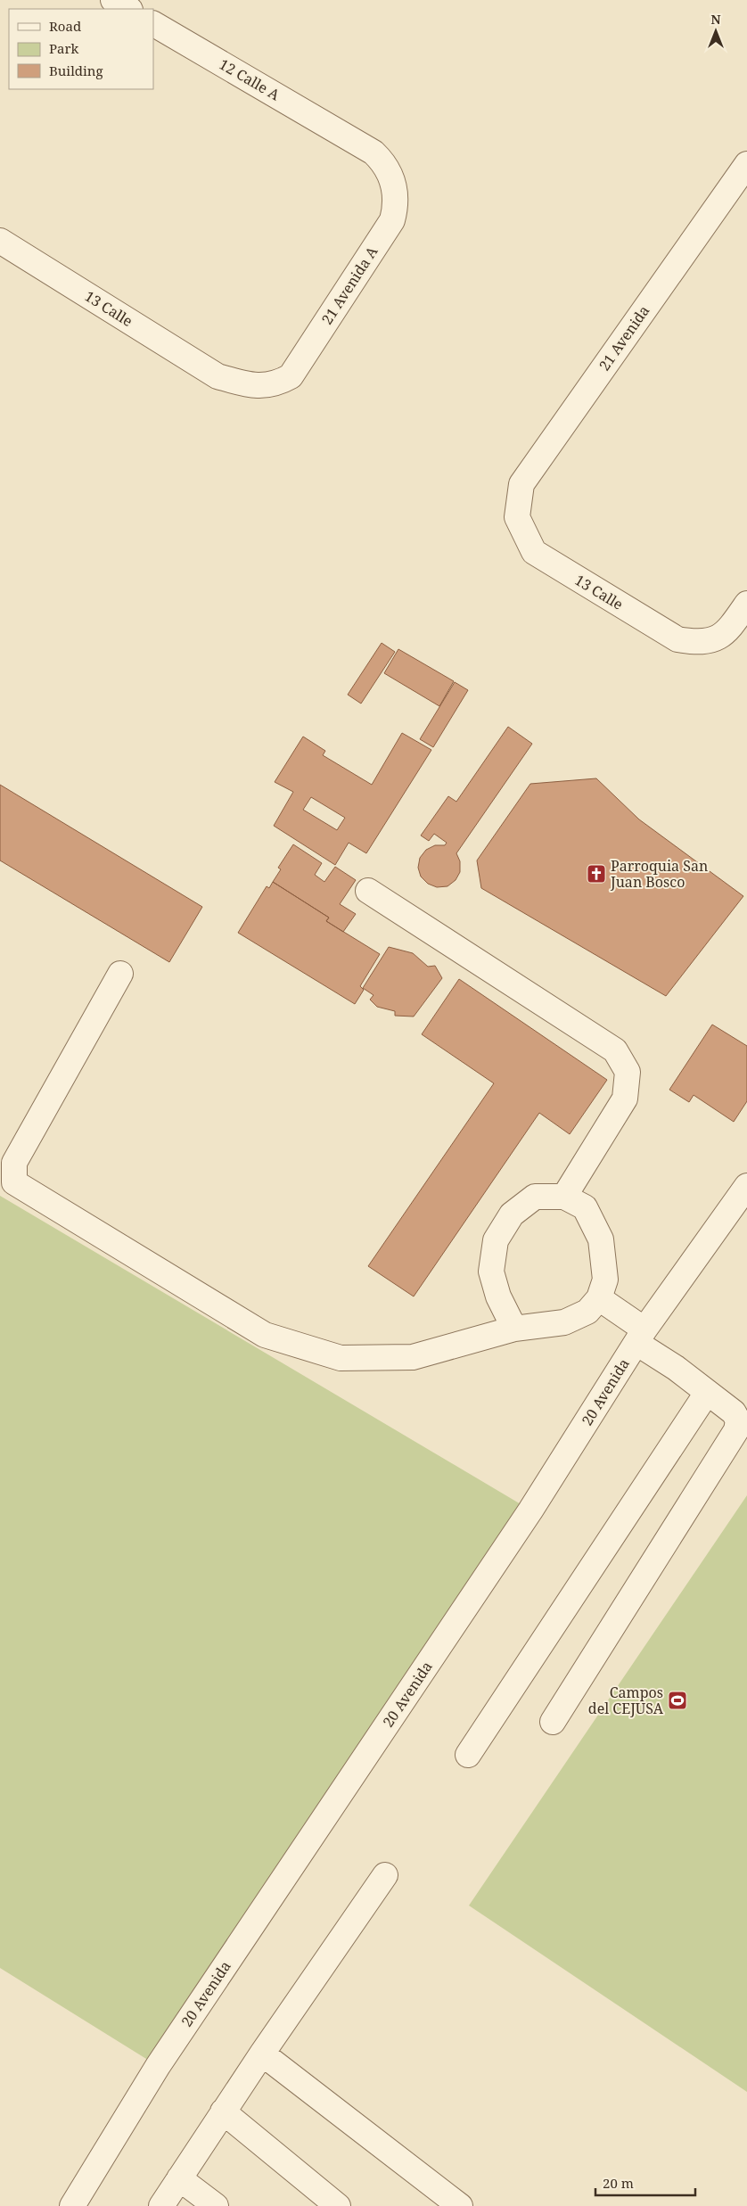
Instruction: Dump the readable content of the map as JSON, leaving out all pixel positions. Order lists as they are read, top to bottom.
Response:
{
  "streets": {
    "street": [
      "12 Calle A",
      "21 Avenida A",
      "13 Calle",
      "21 Avenida",
      "20 Avenida"
    ]
  },
  "crossings": [
    ["12 Calle A", "21 Avenida A"],
    ["21 Avenida A", "13 Calle"],
    ["13 Calle", "21 Avenida"]
  ],
  "places": {
    "church": ["Parroquia San Juan Bosco"],
    "sports": ["Campos del CEJUSA"]
  },
  "legend": ["Road", "Park", "Building"],
  "scale_bar": "20 m",
  "north": "top"
}
